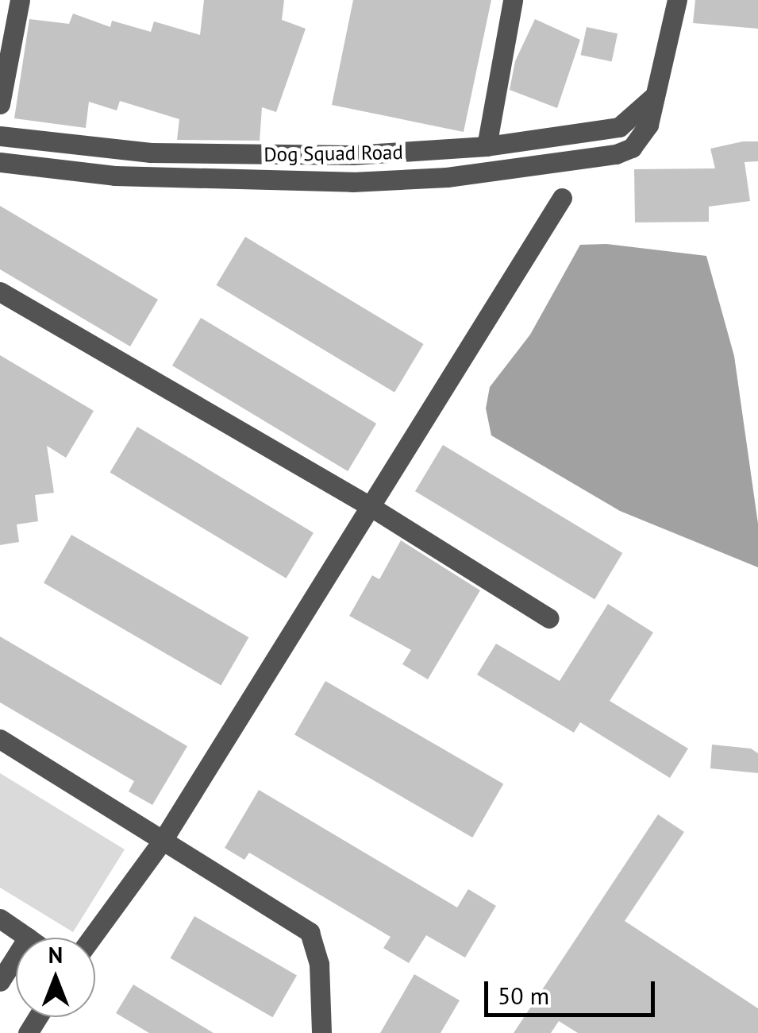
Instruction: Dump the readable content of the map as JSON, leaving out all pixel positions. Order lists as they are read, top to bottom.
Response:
{
  "streets": {
    "street": ["Dog Squad Road"]
  },
  "scale_bar": "50 m",
  "north": "top"
}
